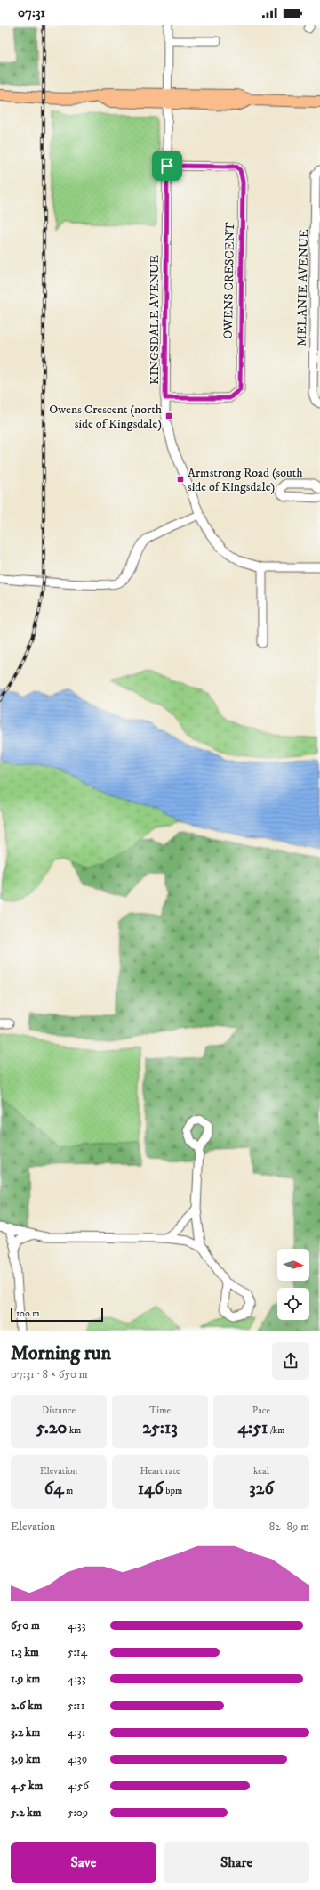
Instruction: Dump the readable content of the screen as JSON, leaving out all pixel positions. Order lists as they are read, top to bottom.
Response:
{
  "streets": {
    "street": ["OWENS CRESCENT", "MELANIE AVENUE", "KINGSDALE AVENUE"]
  },
  "crossings": [
    ["OWENS CRESCENT", "KINGSDALE AVENUE"]
  ],
  "places": {
    "transit": ["Owens Crescent (north side of Kingsdale)", "Armstrong Road (south side of Kingsdale)"]
  },
  "scale_bar": "100 m",
  "north": "right",
  "page": {
    "status": "07:31",
    "scale": "100 m",
    "heading": ["Morning run", "07:31 · 8 × 650 m"],
    "stats": [
      ["Distance", "5.20 km"],
      ["Time", "25:13"],
      ["Pace", "4:51 /km"],
      ["Elevation", "64 m"],
      ["Heart rate", "146 bpm"],
      ["kcal", "326"]
    ],
    "chart": ["Elevation", "82–89 m"],
    "list": [
      {
        "name": "650 m",
        "note": "4:33"
      },
      {
        "name": "1.3 km",
        "note": "5:14"
      },
      {
        "name": "1.9 km",
        "note": "4:33"
      },
      {
        "name": "2.6 km",
        "note": "5:11"
      },
      {
        "name": "3.2 km",
        "note": "4:31"
      },
      {
        "name": "3.9 km",
        "note": "4:39"
      },
      {
        "name": "4.5 km",
        "note": "4:56"
      },
      {
        "name": "5.2 km",
        "note": "5:09"
      }
    ],
    "buttons": ["Save", "Share"]
  }
}
